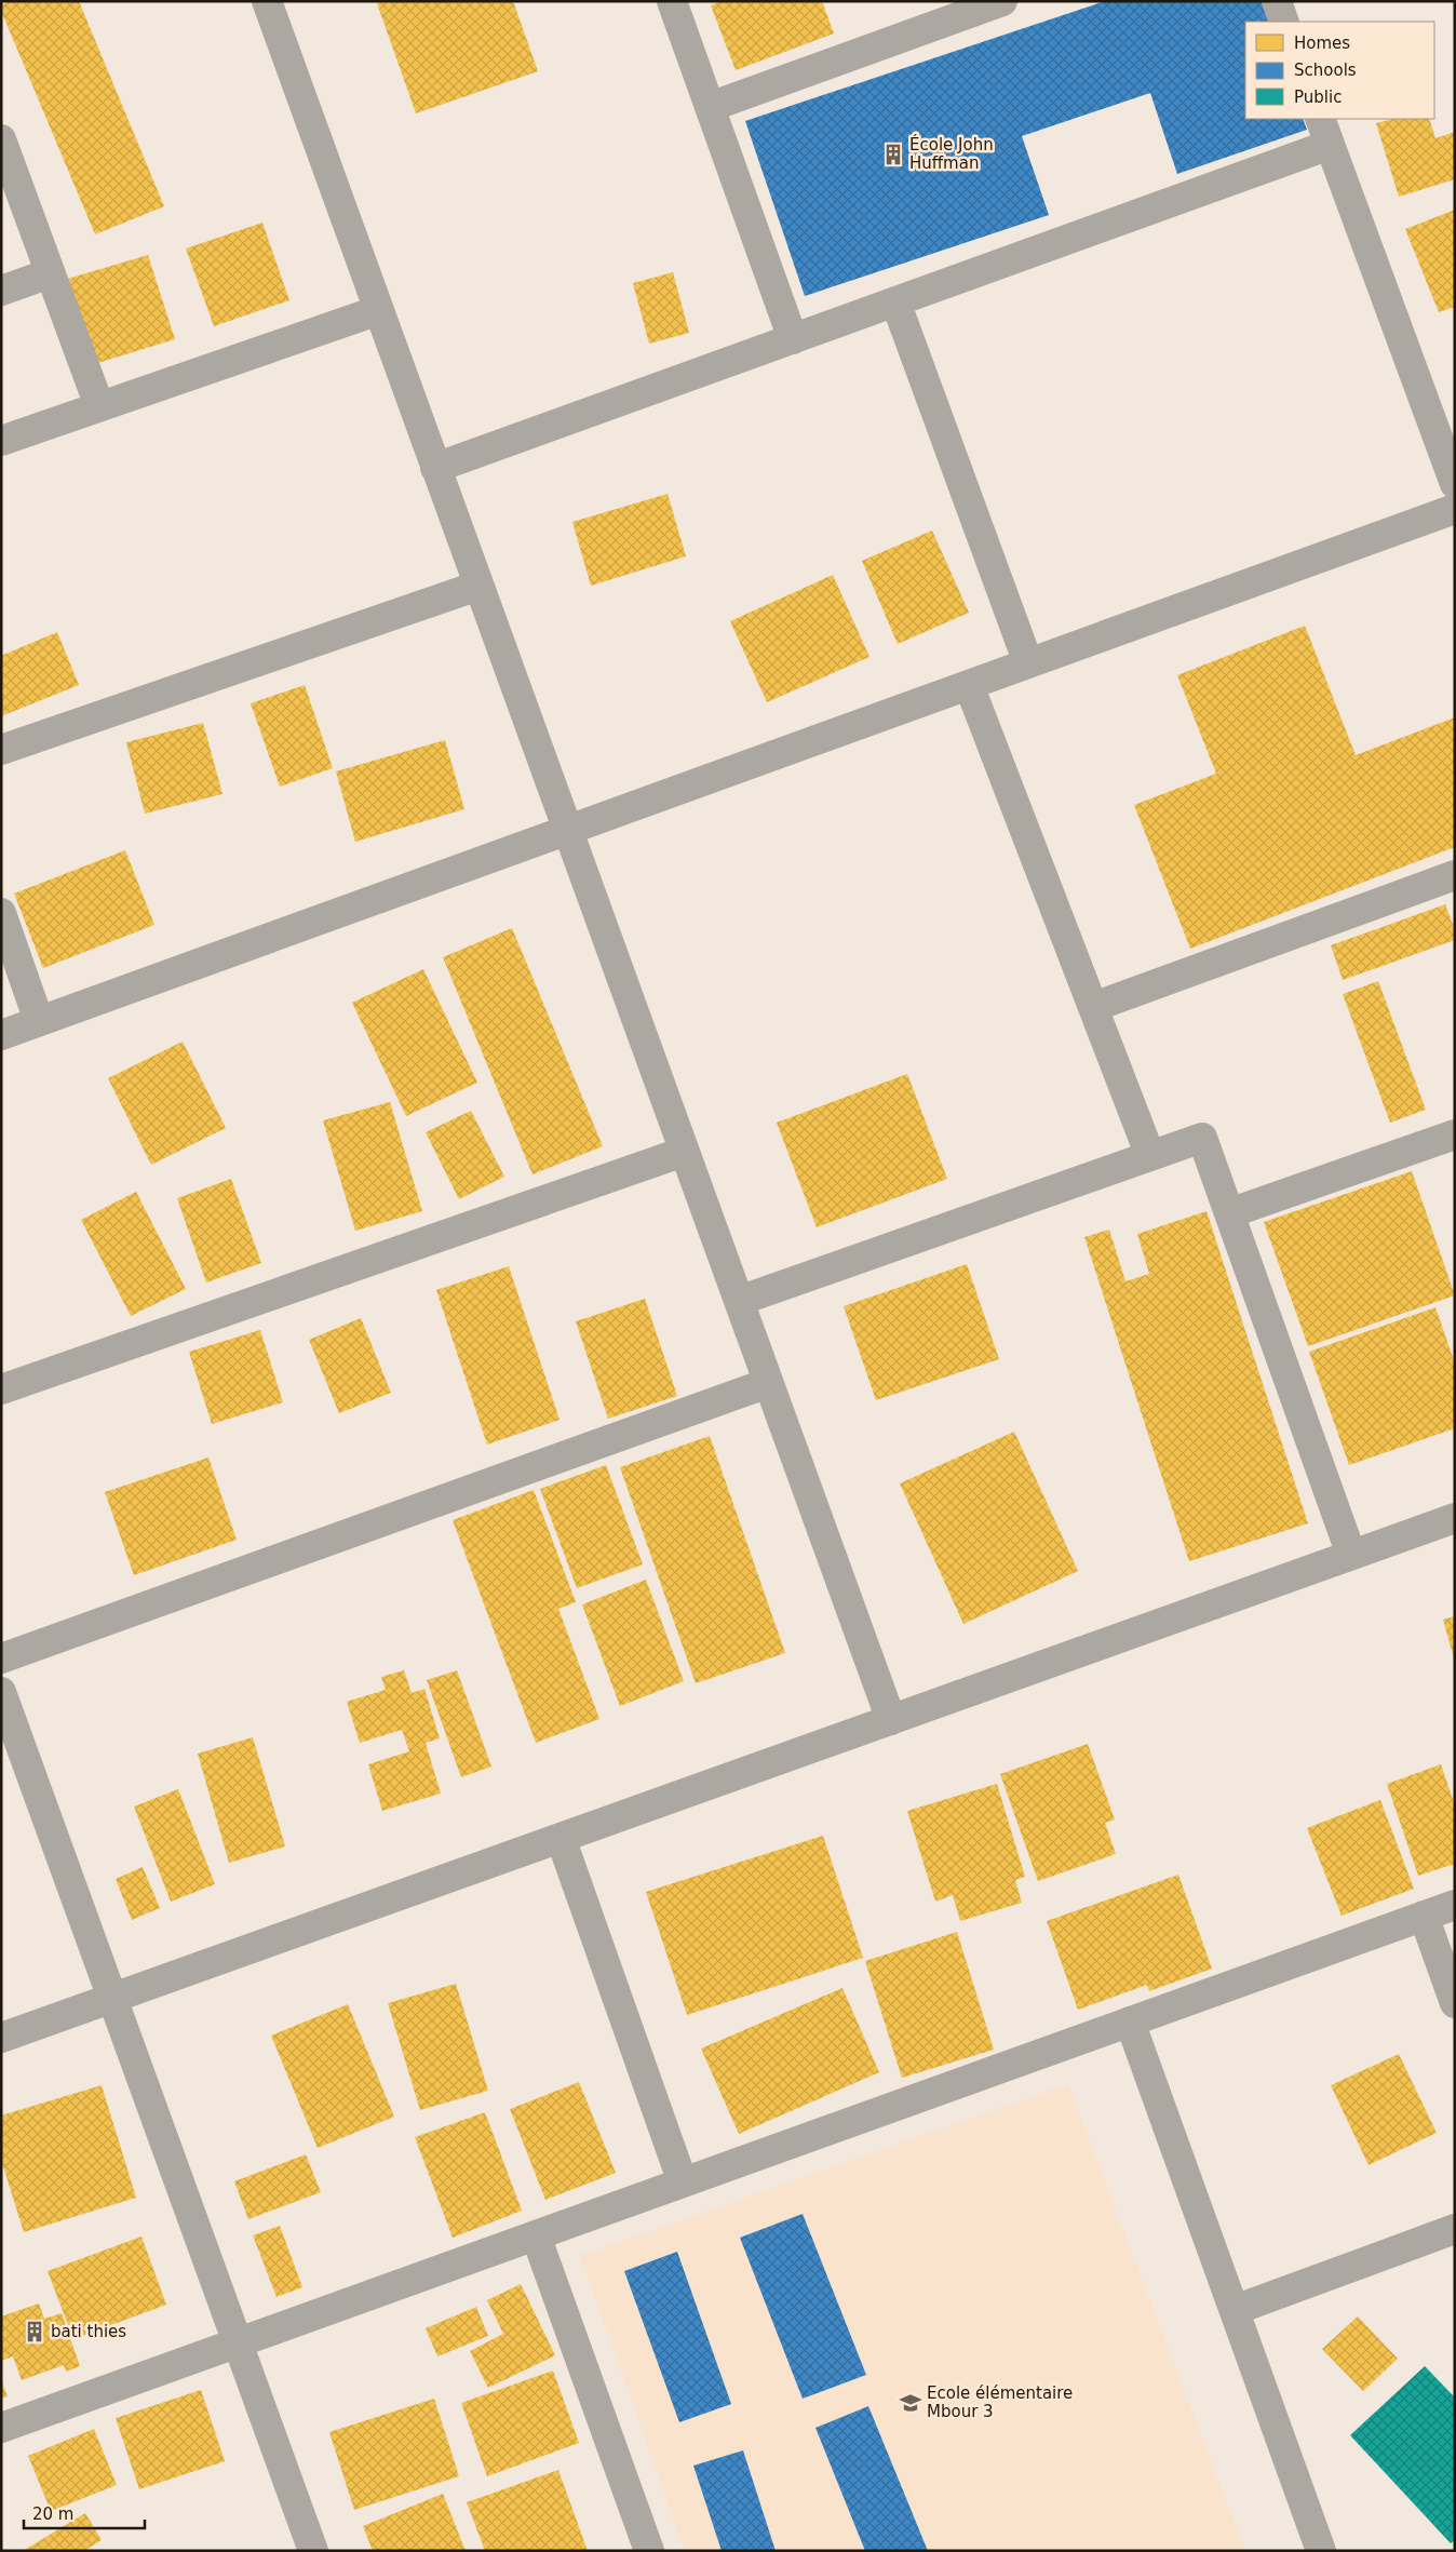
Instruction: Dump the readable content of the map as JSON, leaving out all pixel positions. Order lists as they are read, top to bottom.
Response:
{
  "places": {
    "building": ["École John Huffman", "bati thies"],
    "school or university": ["Ecole élémentaire Mbour 3"]
  },
  "legend": ["Homes", "Schools", "Public"],
  "scale_bar": "20 m"
}
